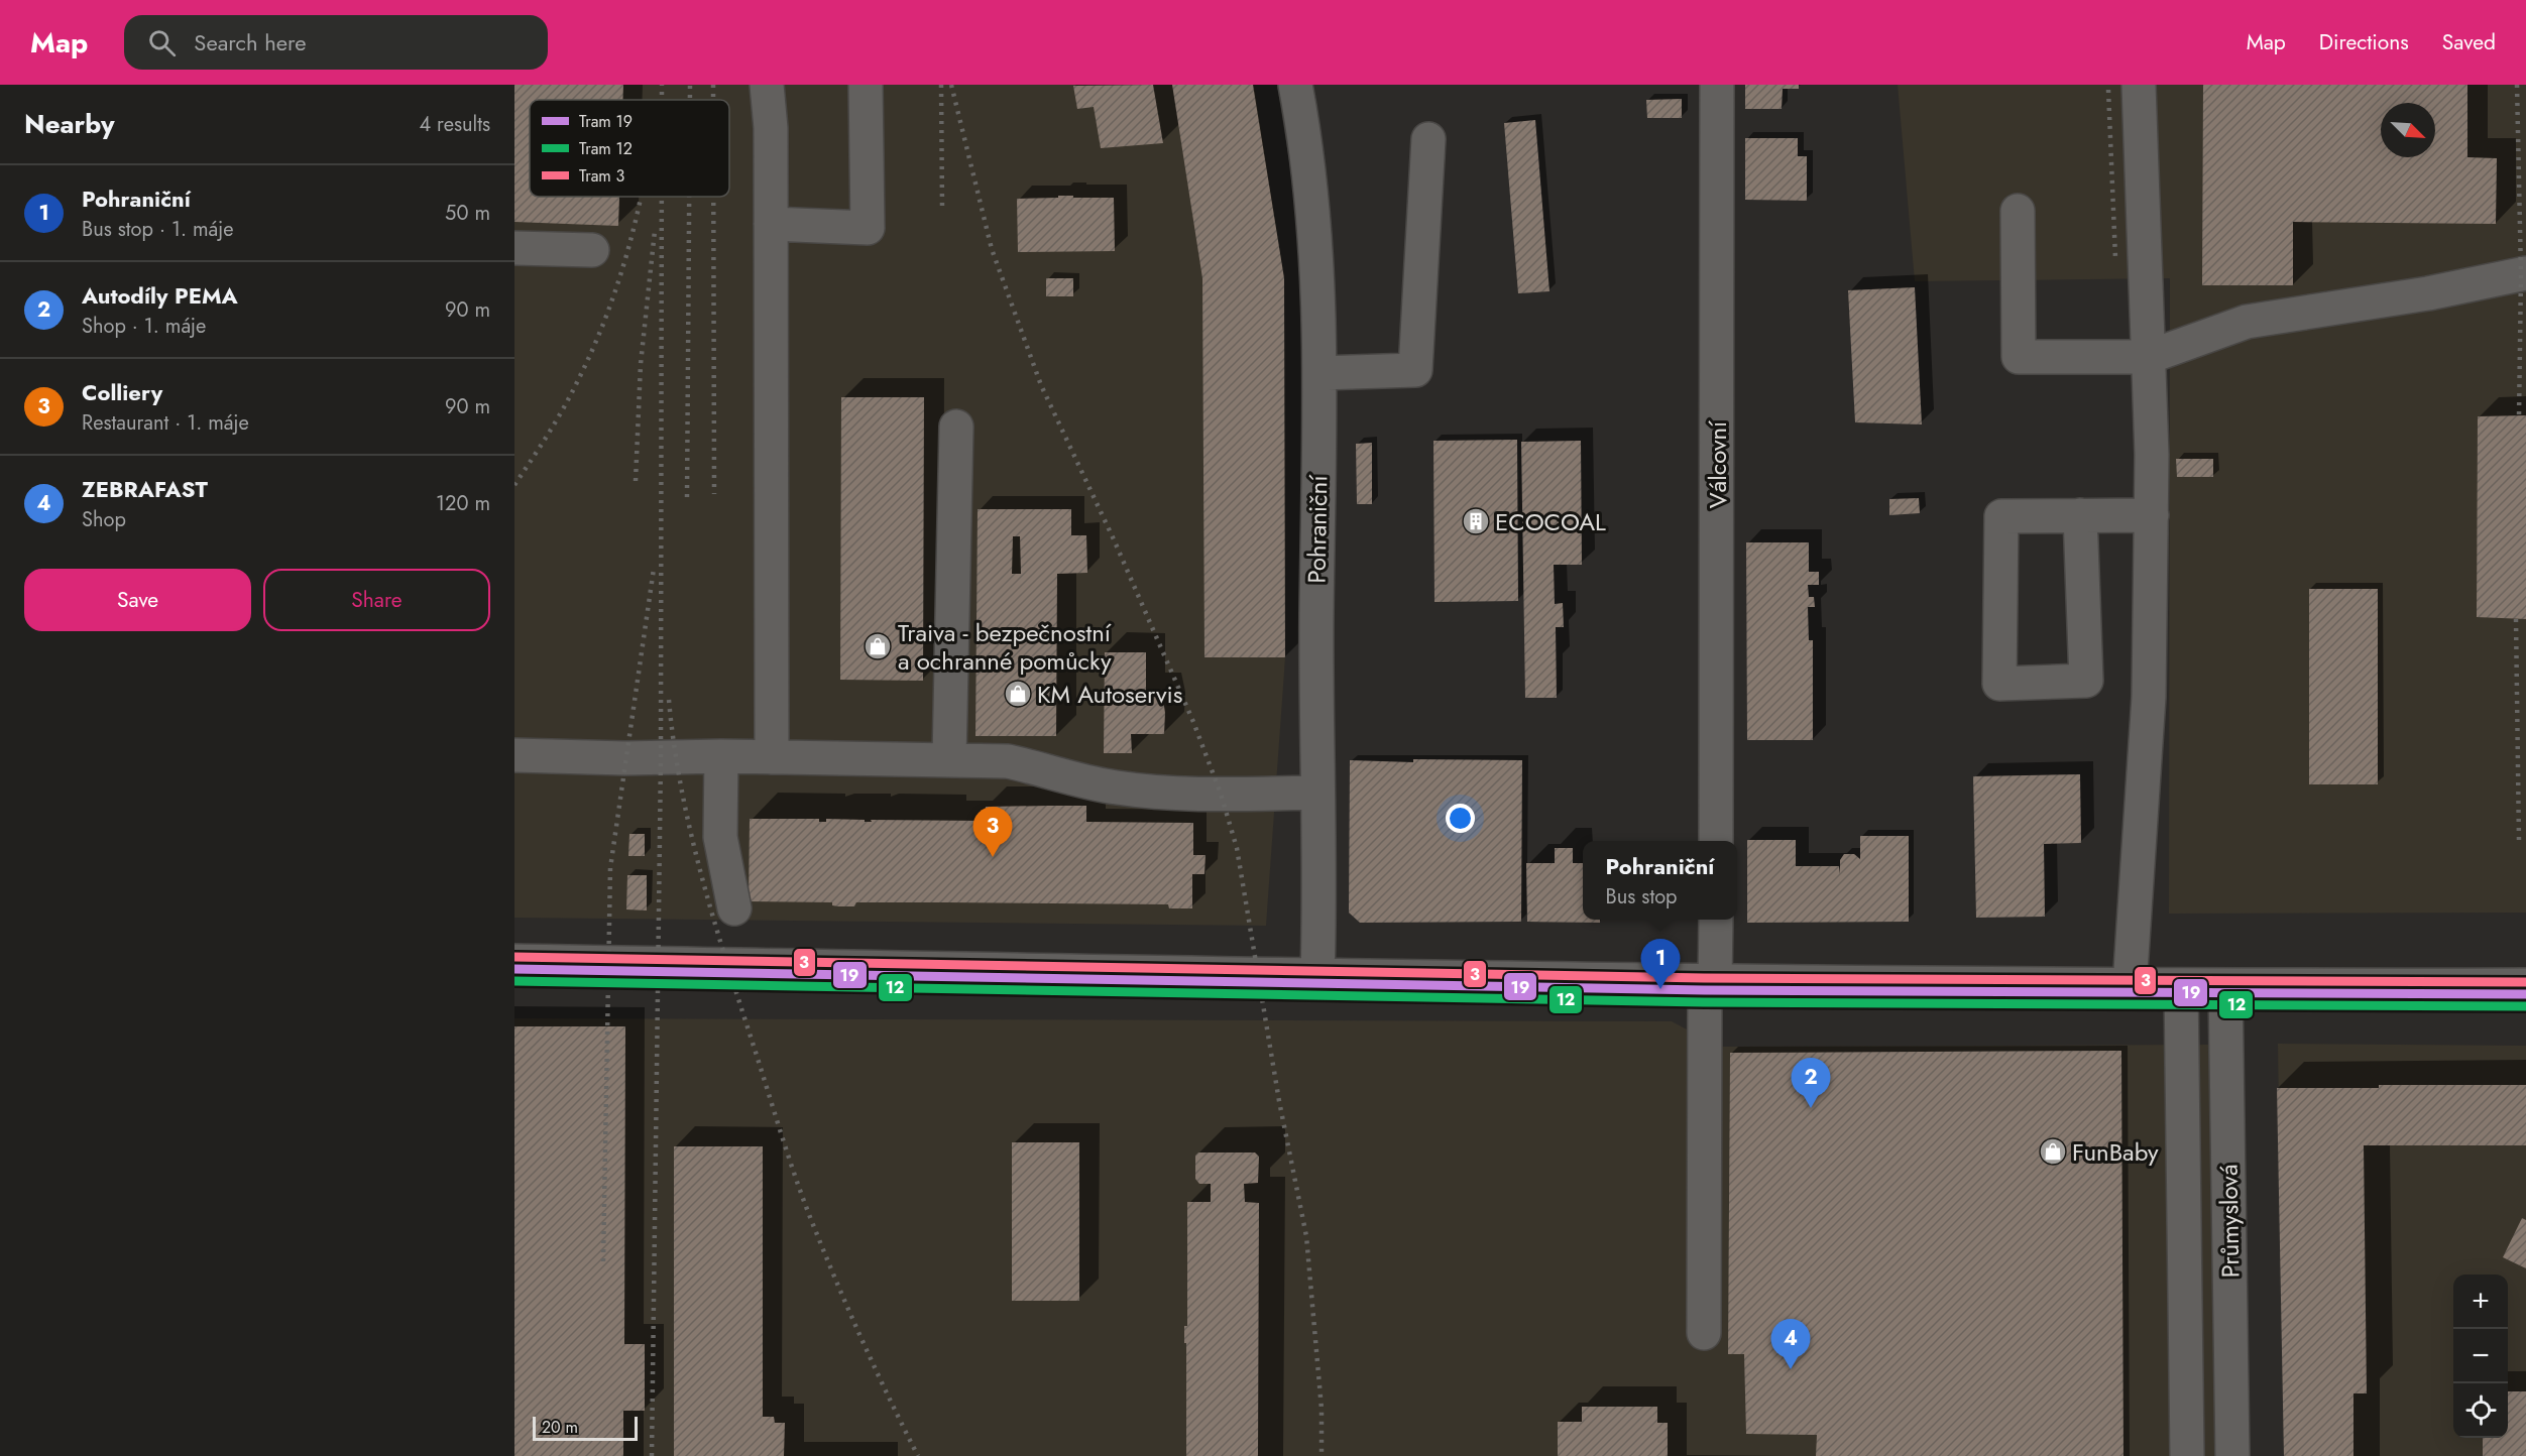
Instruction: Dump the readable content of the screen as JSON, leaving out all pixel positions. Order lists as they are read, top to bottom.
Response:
{
  "streets": {
    "street": ["Válcovní", "Pohraniční", "Průmyslová"]
  },
  "places": {
    "building": ["ECOCOAL"],
    "shop": ["Traiva - bezpečnostní a ochranné pomůcky", "KM Autoservis", "FunBaby"]
  },
  "lines": ["tram line 3", "tram line 19", "tram line 12"],
  "legend": ["Tram 19", "Tram 12", "Tram 3"],
  "scale_bar": "20 m",
  "north": "bottom right",
  "page": {
    "header": "Map",
    "search": "Search here",
    "nav": ["Map", "Directions", "Saved"],
    "heading": ["Nearby", "4 results"],
    "list": [
      {
        "mark": "1",
        "name": "Pohraniční",
        "note": "Bus stop · 1. máje",
        "value": "50 m"
      },
      {
        "mark": "2",
        "name": "Autodíly PEMA",
        "note": "Shop · 1. máje",
        "value": "90 m"
      },
      {
        "mark": "3",
        "name": "Colliery",
        "note": "Restaurant · 1. máje",
        "value": "90 m"
      },
      {
        "mark": "4",
        "name": "ZEBRAFAST",
        "note": "Shop",
        "value": "120 m"
      }
    ],
    "buttons": ["Save", "Share"],
    "pins": [
      "3",
      "1",
      "2",
      "4"
    ],
    "popup": ["Pohraniční", "Bus stop"],
    "map_buttons": ["+", "−"],
    "scale": "20 m"
  }
}
